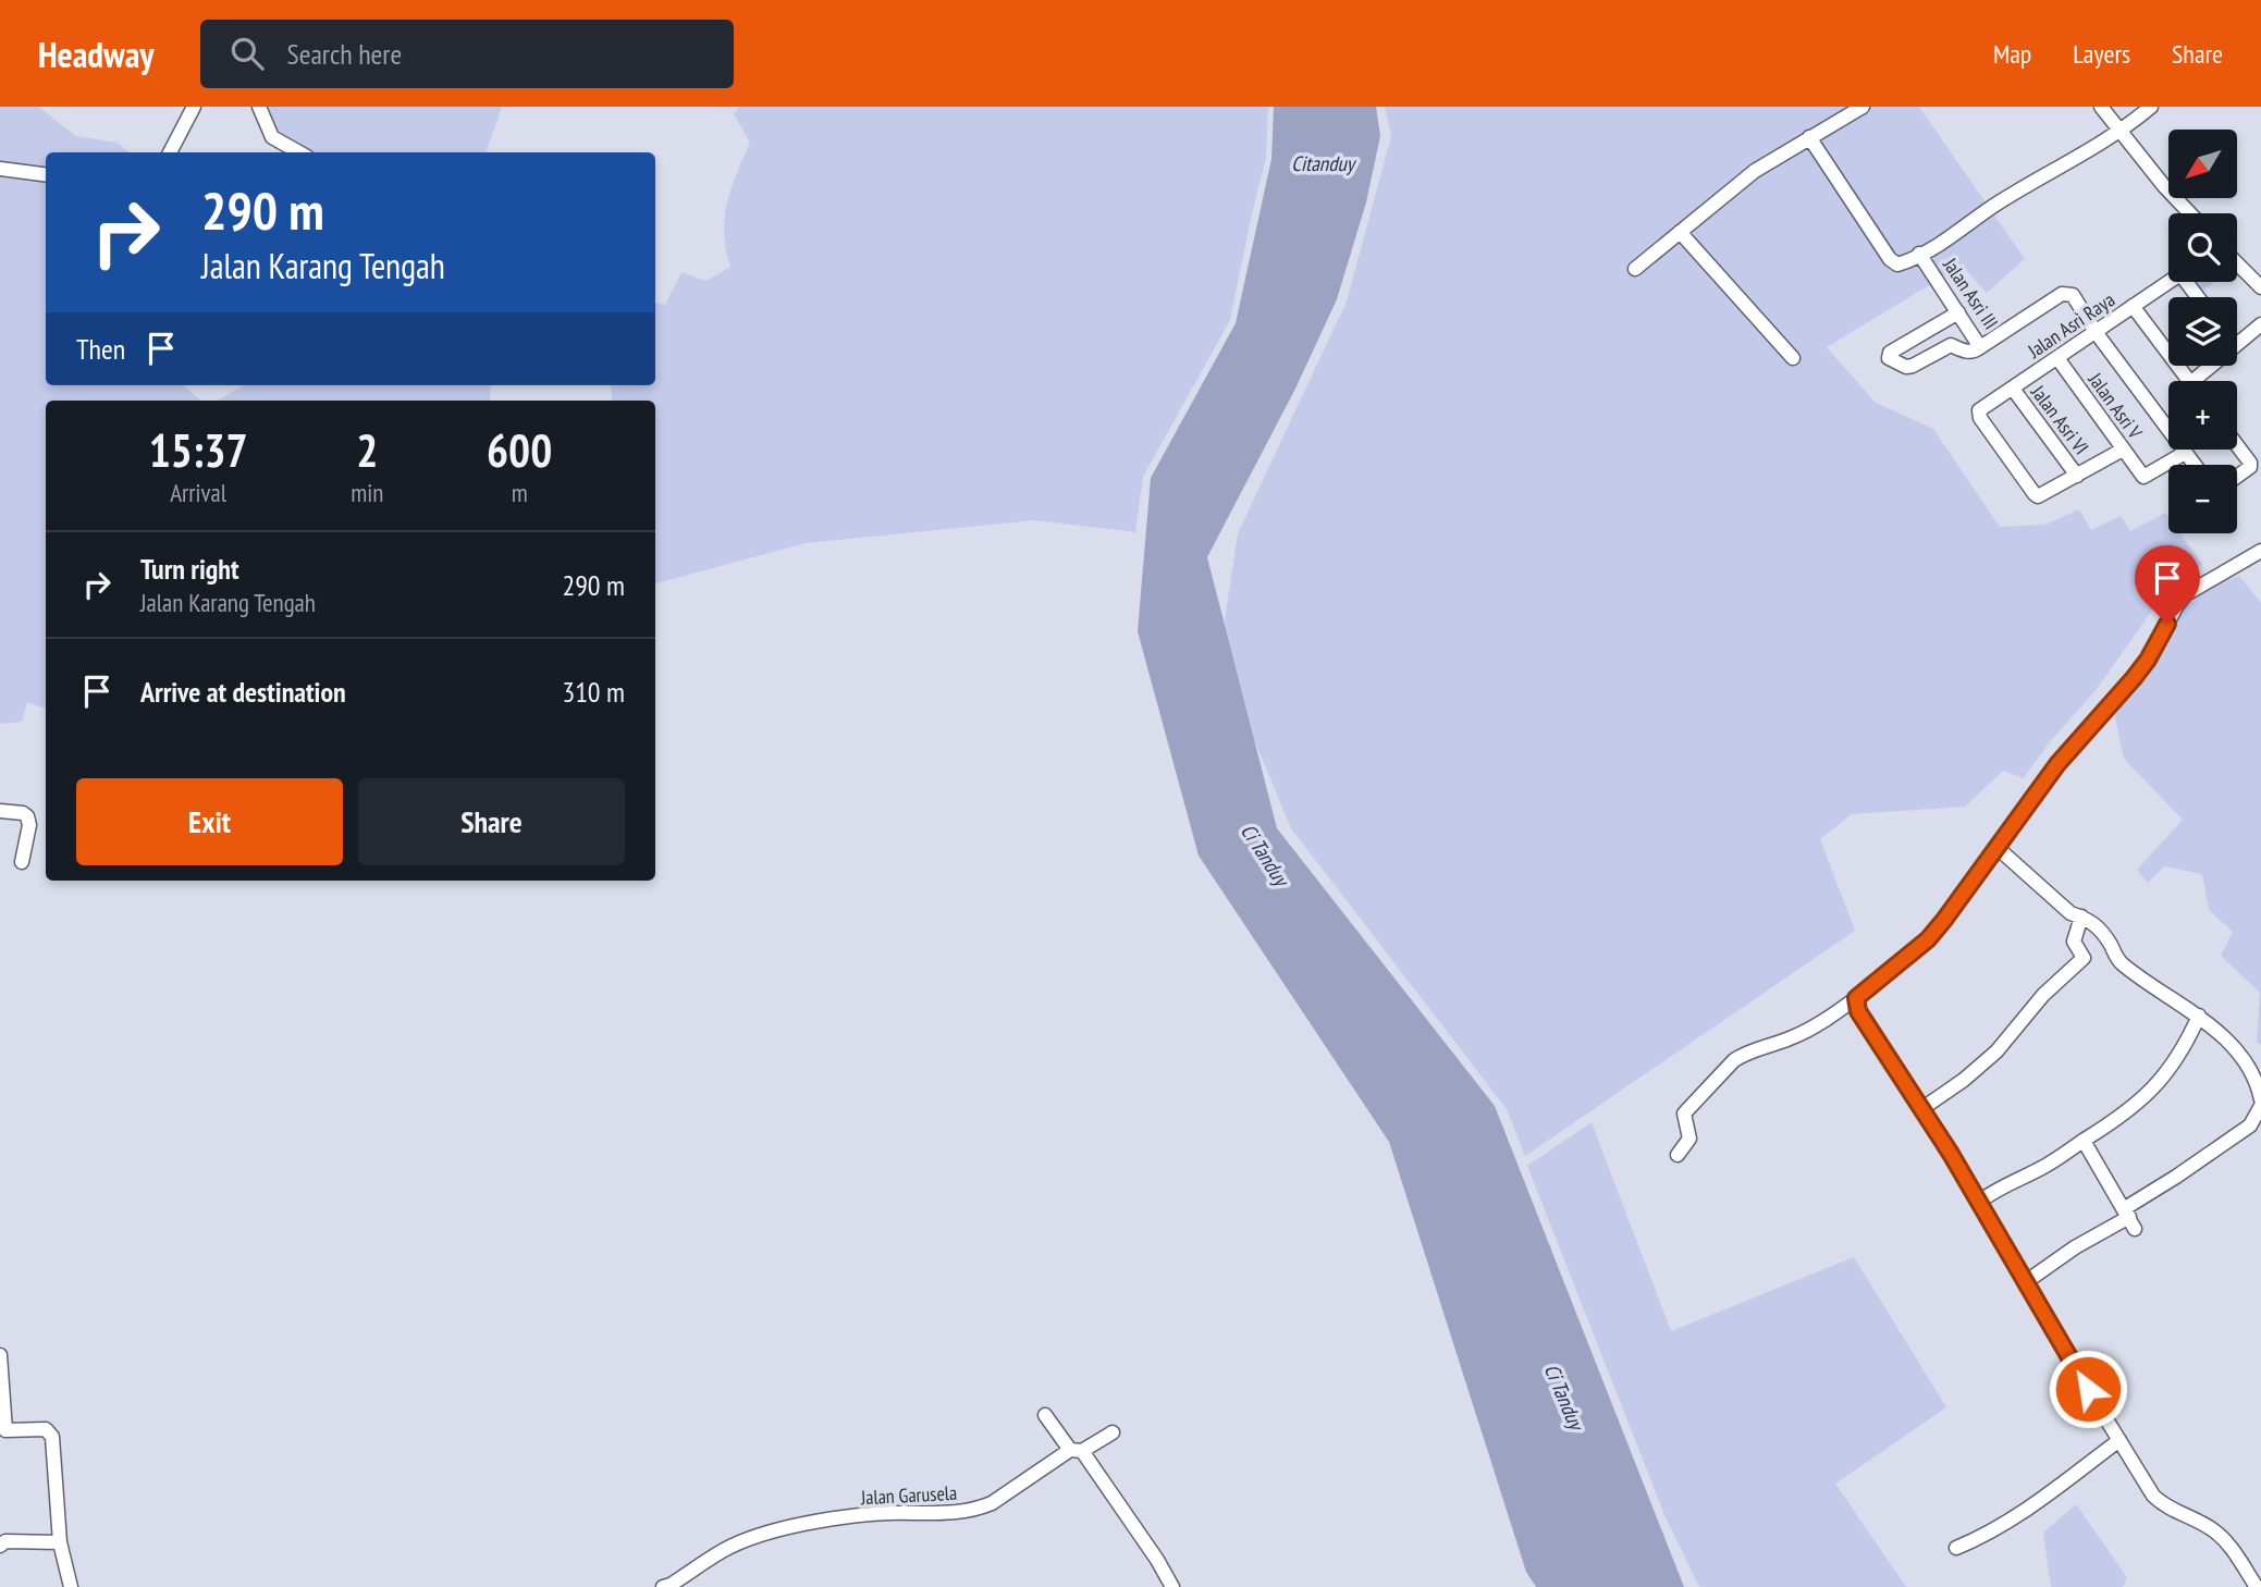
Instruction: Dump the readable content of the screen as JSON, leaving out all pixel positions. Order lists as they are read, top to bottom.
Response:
{
  "streets": {
    "street": [
      "Jalan Asri III",
      "Jalan Asri Raya",
      "Jalan Asri V",
      "Jalan Asri VI",
      "Jalan Garusela"
    ]
  },
  "crossings": [
    ["Jalan Asri III", "Jalan Asri Raya"],
    ["Jalan Asri Raya", "Jalan Asri V"],
    ["Jalan Asri Raya", "Jalan Asri VI"]
  ],
  "water": ["Citanduy", "Ci Tanduy"],
  "north": "bottom left",
  "page": {
    "header": "Headway",
    "search": "Search here",
    "nav": ["Map", "Layers", "Share"],
    "map_buttons": ["+", "−"],
    "turn": ["290 m", "Jalan Karang Tengah"],
    "then": "Then",
    "eta": [
      "15:37",
      "Arrival",
      "2",
      "min",
      "600",
      "m"
    ],
    "list": [
      {
        "name": "Turn right",
        "note": "Jalan Karang Tengah",
        "value": "290 m"
      },
      {
        "name": "Arrive at destination",
        "value": "310 m"
      }
    ],
    "buttons": ["Exit", "Share"]
  }
}
